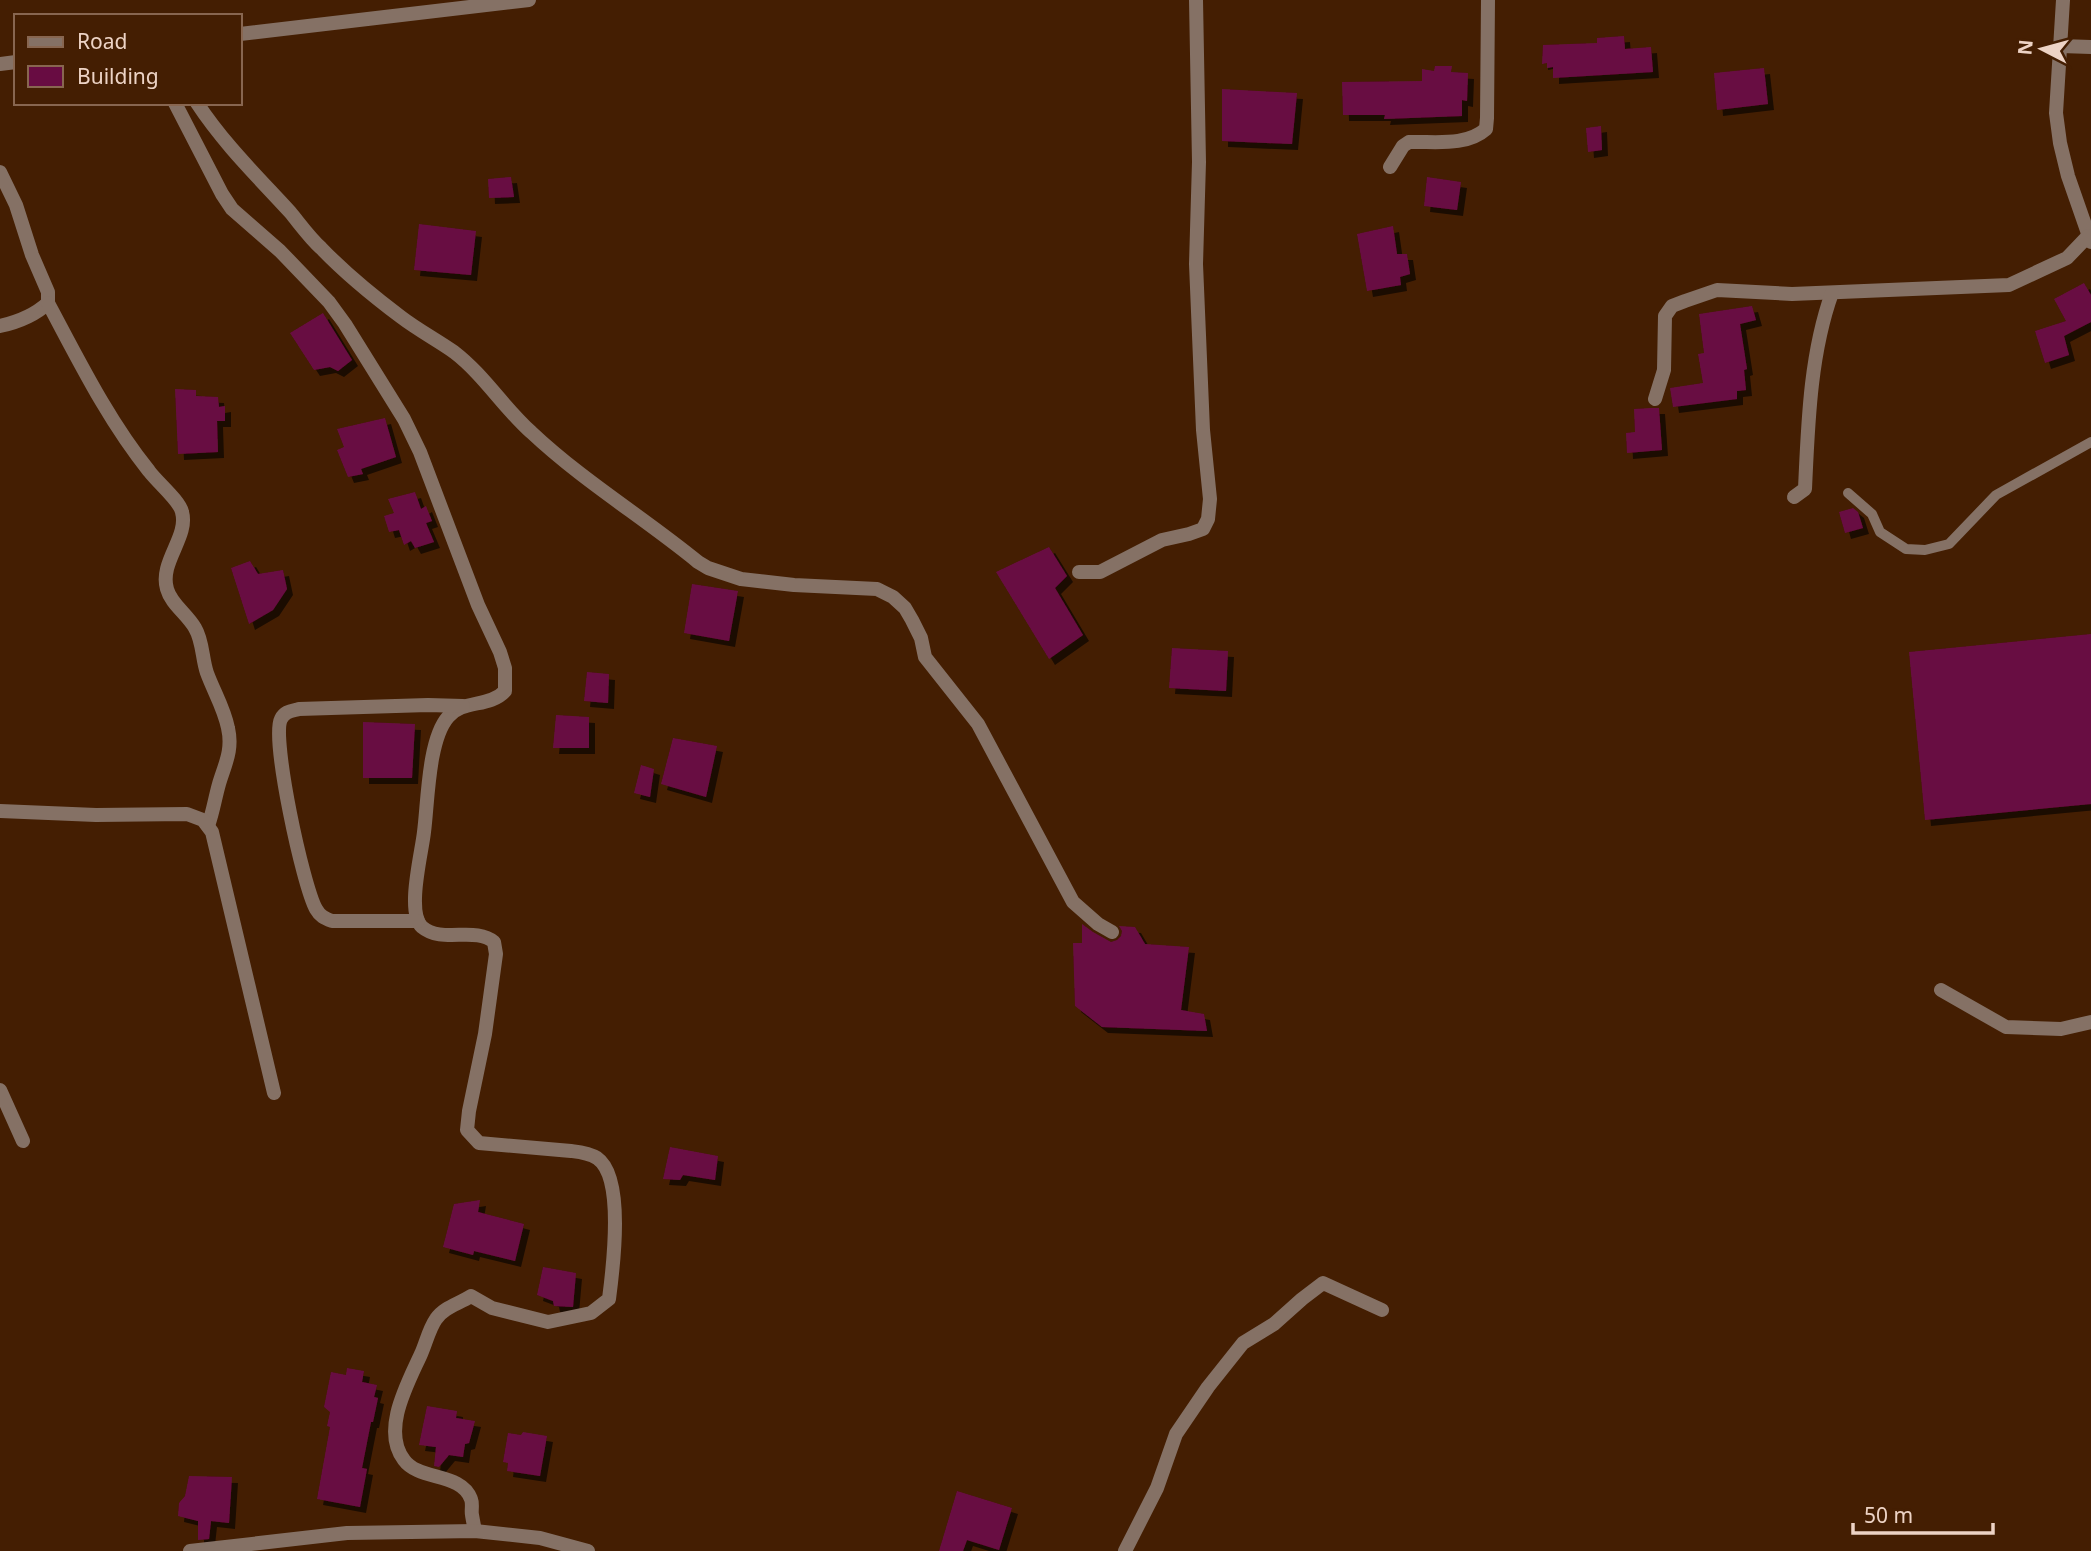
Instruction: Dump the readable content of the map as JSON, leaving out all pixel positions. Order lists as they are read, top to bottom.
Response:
{
  "legend": ["Road", "Building"],
  "scale_bar": "50 m",
  "north": "left"
}
